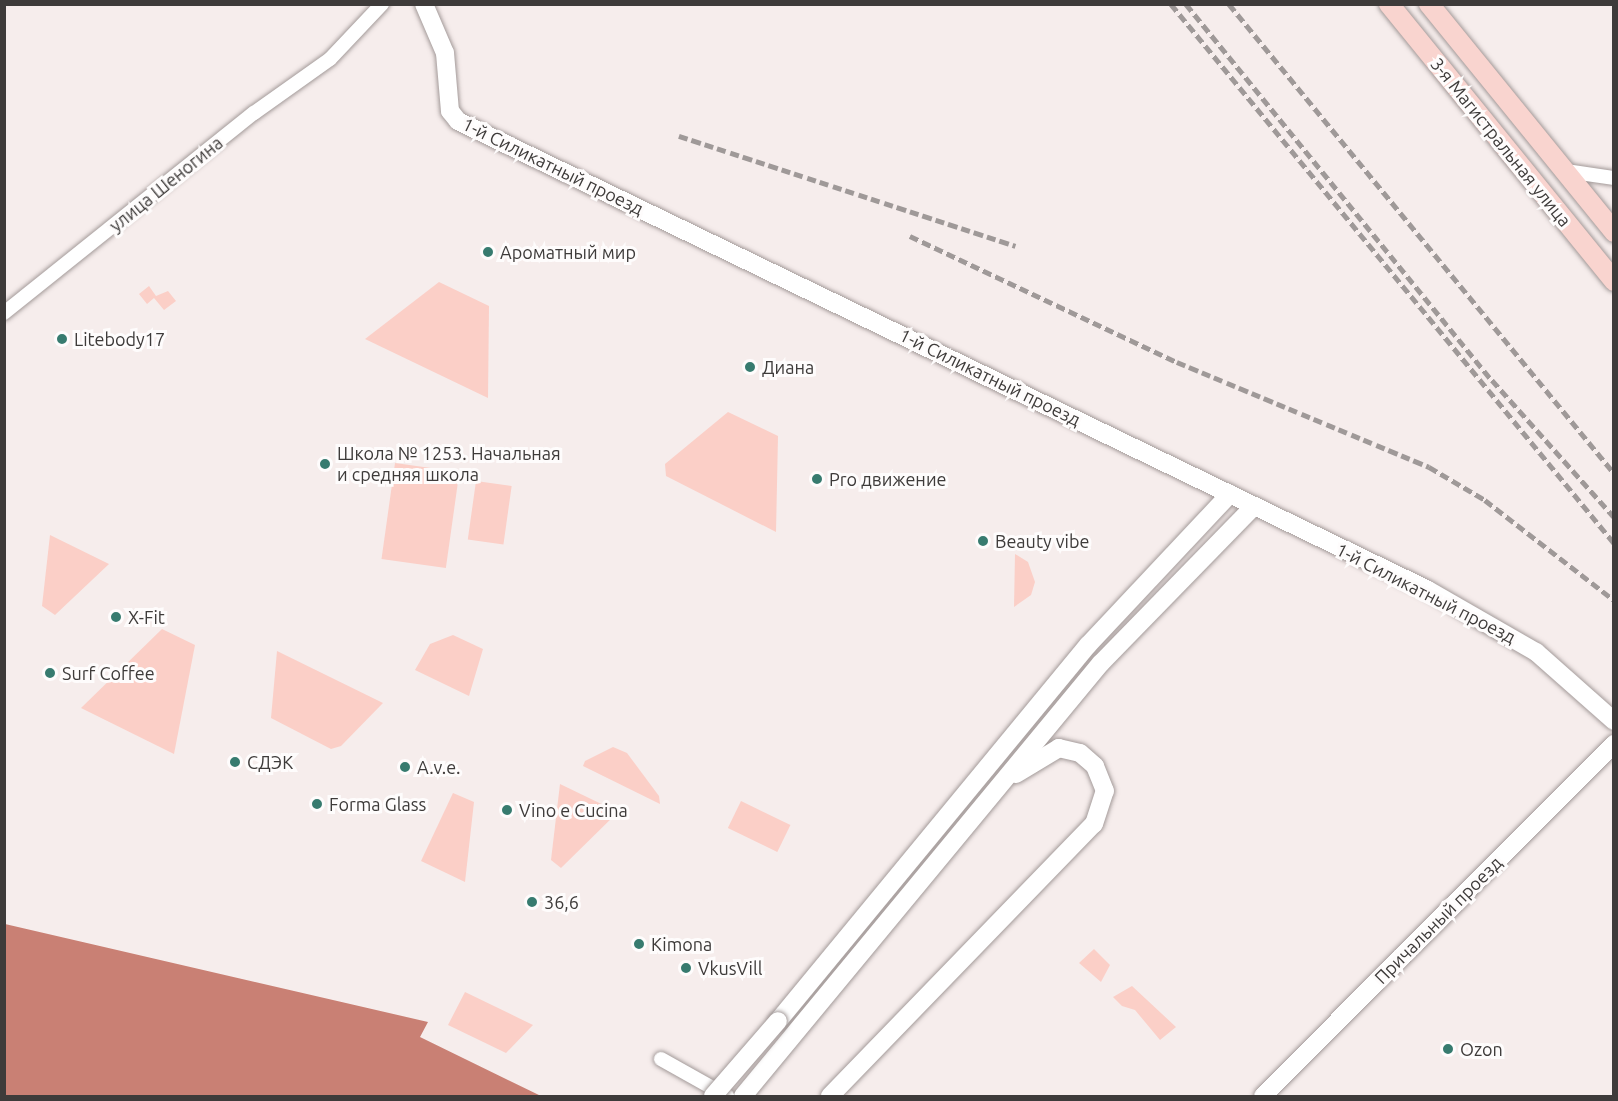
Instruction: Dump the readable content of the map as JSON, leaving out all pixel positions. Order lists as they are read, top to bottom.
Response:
{
  "streets": {
    "main road": ["3-я Магистральная улица"],
    "street": ["1-й Силикатный проезд", "улица Шеногина", "Причальный проезд"]
  },
  "places": [
    "Ароматный мир",
    "Litebody17",
    "Диана",
    "Школа № 1253. Начальная и средняя школа",
    "Pro движение",
    "Beauty vibe",
    "X-Fit",
    "Surf Coffee",
    "СДЭК",
    "A.v.e.",
    "Forma Glass",
    "Vino e Cucina",
    "36,6",
    "Kimona",
    "VkusVill",
    "Ozon"
  ]
}
